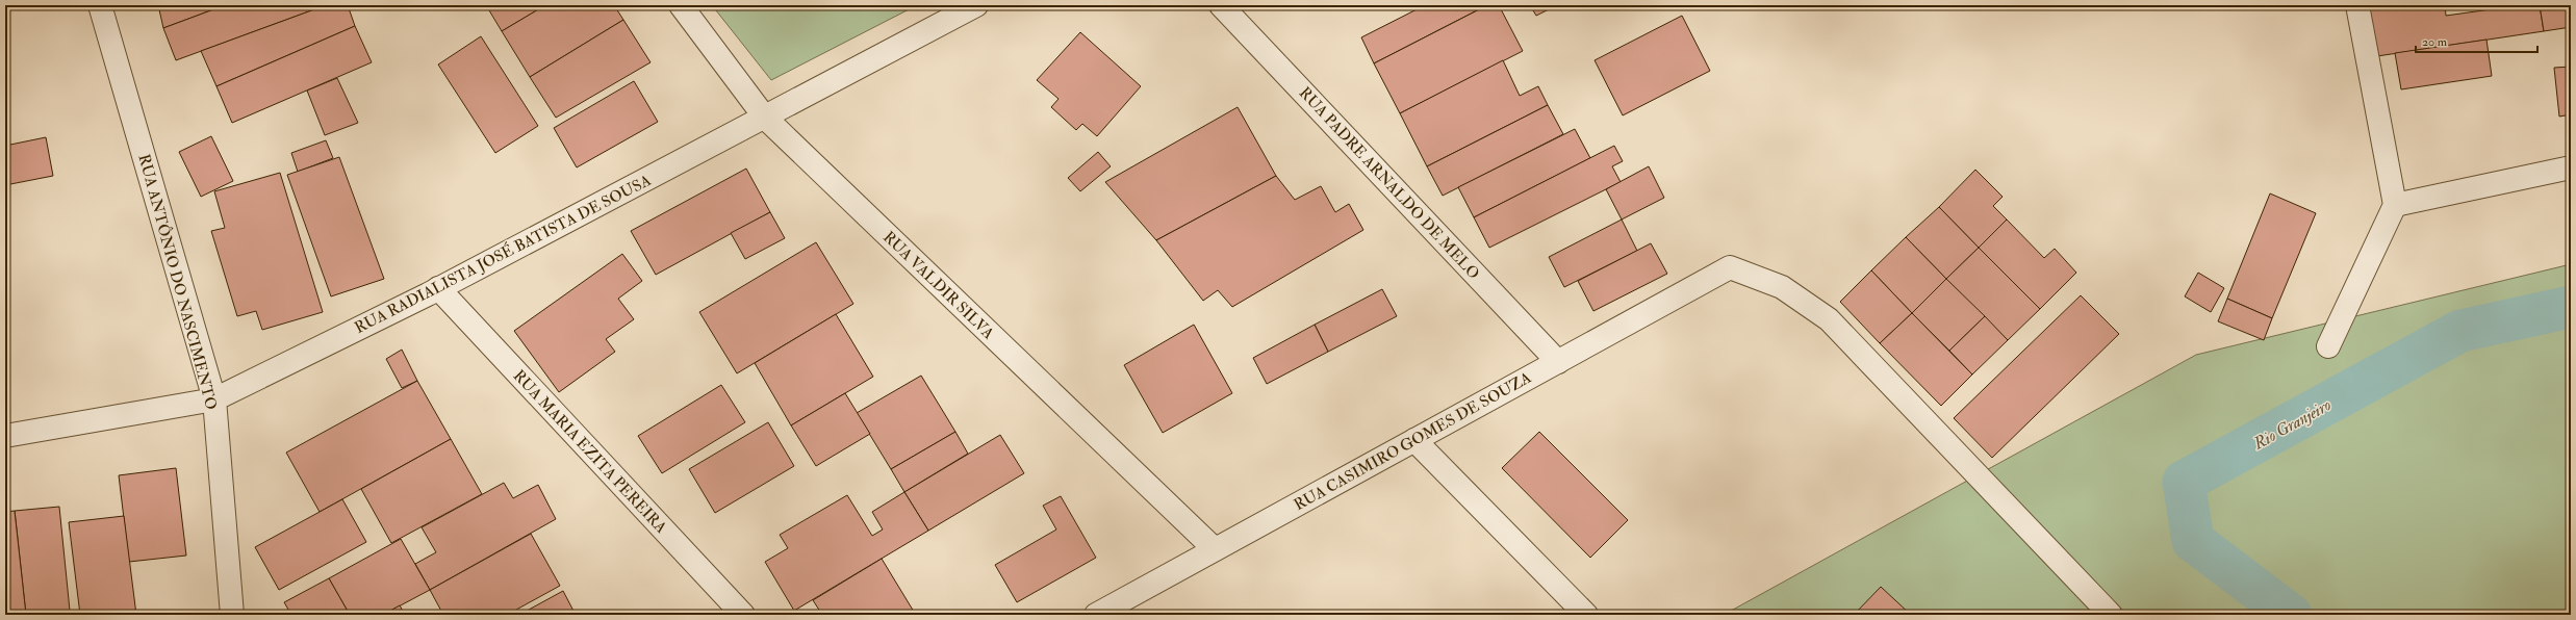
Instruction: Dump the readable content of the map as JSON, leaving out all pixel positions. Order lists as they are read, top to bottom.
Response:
{
  "streets": {
    "street": [
      "RUA PADRE ARNALDO DE MELO",
      "RUA RADIALISTA JOSÉ BATISTA DE SOUSA",
      "RUA ANTÔNIO DO NASCIMENTO",
      "RUA VALDIR SILVA",
      "RUA CASIMIRO GOMES DE SOUZA",
      "RUA MARIA EZITA PEREIRA"
    ]
  },
  "crossings": [
    ["RUA PADRE ARNALDO DE MELO", "RUA CASIMIRO GOMES DE SOUZA"],
    ["RUA RADIALISTA JOSÉ BATISTA DE SOUSA", "RUA ANTÔNIO DO NASCIMENTO"],
    ["RUA RADIALISTA JOSÉ BATISTA DE SOUSA", "RUA VALDIR SILVA"],
    ["RUA RADIALISTA JOSÉ BATISTA DE SOUSA", "RUA MARIA EZITA PEREIRA"],
    ["RUA VALDIR SILVA", "RUA CASIMIRO GOMES DE SOUZA"]
  ],
  "water": ["Rio Granjeiro"],
  "scale_bar": "20 m"
}
